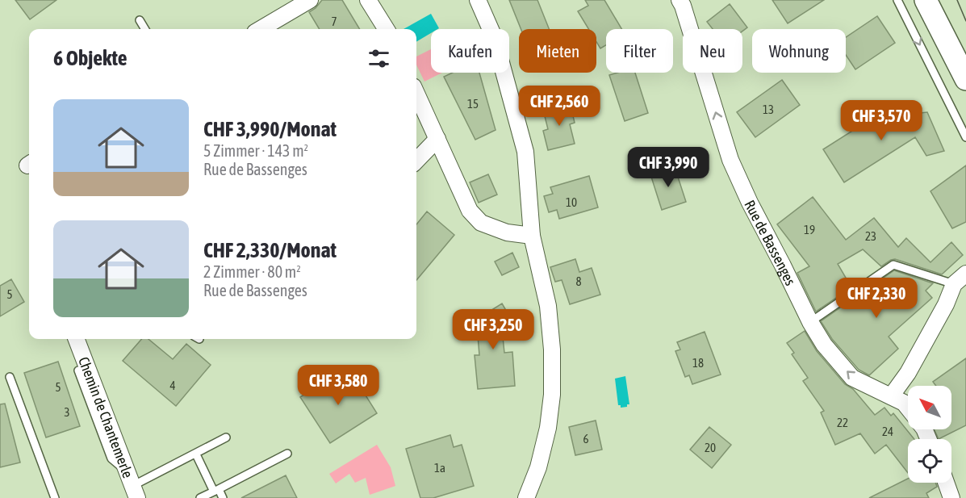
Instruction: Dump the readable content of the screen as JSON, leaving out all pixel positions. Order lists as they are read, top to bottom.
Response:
{
  "streets": {
    "street": ["Rue de Bassenges", "Chemin de Chantemerle"]
  },
  "one_way": ["Rue de Bassenges"],
  "house_numbers": [
    "7",
    "15",
    "13",
    "10",
    "19",
    "23",
    "8",
    "5",
    "18",
    "4",
    "5",
    "3",
    "22",
    "24",
    "6",
    "20",
    "1a"
  ],
  "north": "top left",
  "page": {
    "chip": [
      "Kaufen",
      "Mieten",
      "Filter",
      "Neu",
      "Wohnung"
    ],
    "heading": "6 Objekte",
    "price": [
      "CHF 2,560",
      "CHF 3,570",
      "CHF 3,990",
      "CHF 2,330",
      "CHF 3,250",
      "CHF 3,580"
    ],
    "list": [
      {
        "name": "CHF 3,990/Monat",
        "note": "5 Zimmer · 143 m² · Rue de Bassenges"
      },
      {
        "name": "CHF 2,330/Monat",
        "note": "2 Zimmer · 80 m² · Rue de Bassenges"
      }
    ]
  }
}
